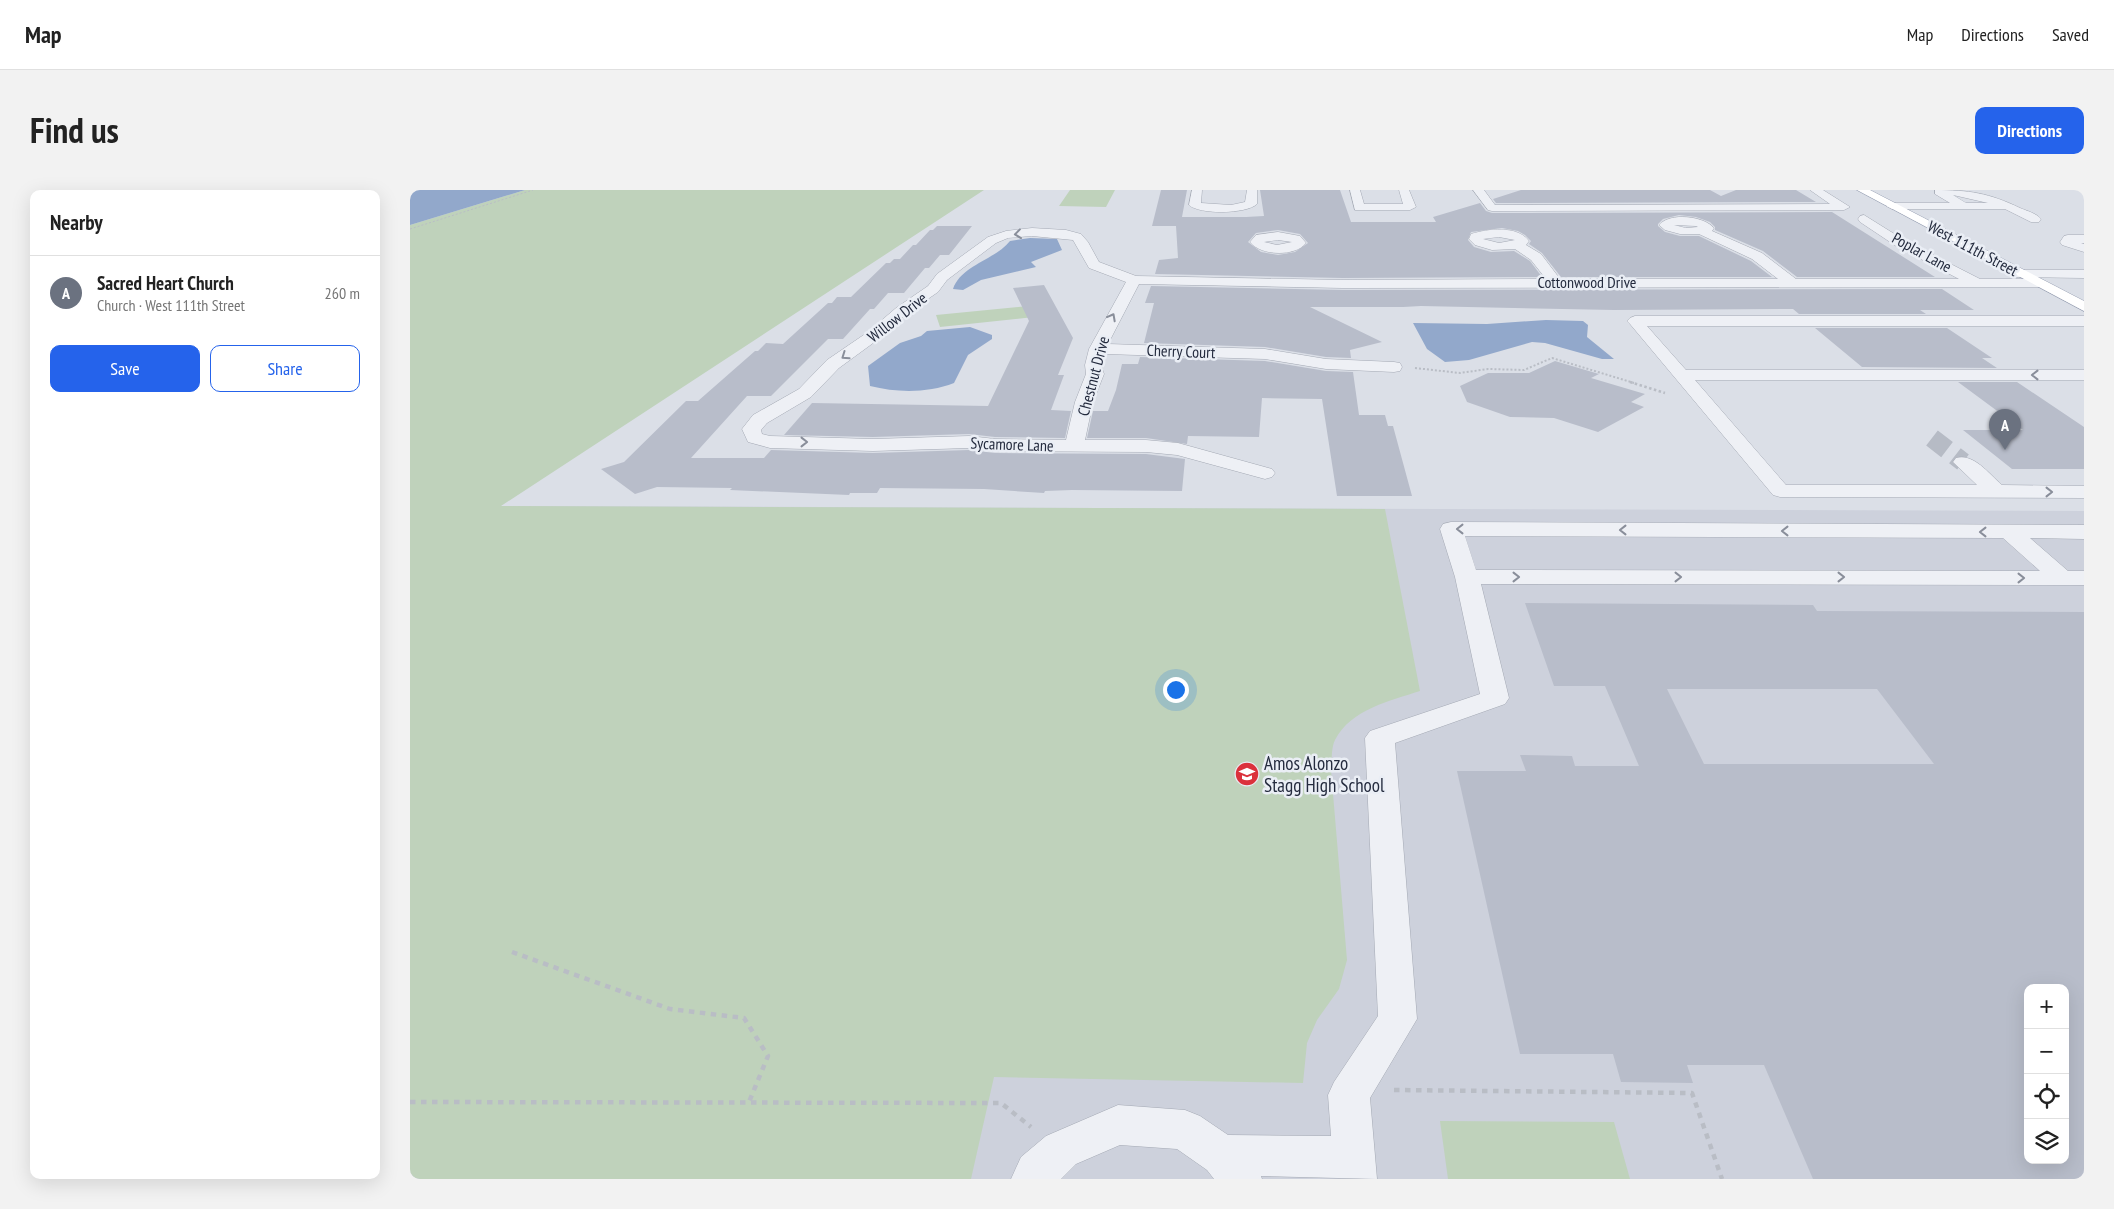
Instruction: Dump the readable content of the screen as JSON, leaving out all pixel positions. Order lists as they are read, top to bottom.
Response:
{
  "streets": {
    "main road": ["West 111th Street"],
    "street": [
      "Poplar Lane",
      "Cottonwood Drive",
      "Willow Drive",
      "Cherry Court",
      "Chestnut Drive",
      "Sycamore Lane"
    ]
  },
  "crossings": [
    ["West 111th Street", "Cottonwood Drive"],
    ["Poplar Lane", "Cottonwood Drive"],
    ["Cottonwood Drive", "Willow Drive"],
    ["Cottonwood Drive", "Chestnut Drive"],
    ["Willow Drive", "Chestnut Drive"],
    ["Willow Drive", "Sycamore Lane"],
    ["Cherry Court", "Chestnut Drive"],
    ["Chestnut Drive", "Sycamore Lane"]
  ],
  "one_way": ["Willow Drive", "Chestnut Drive", "Sycamore Lane"],
  "places": {
    "school or university": ["Amos Alonzo Stagg High School"]
  },
  "page": {
    "header": "Map",
    "nav": ["Map", "Directions", "Saved"],
    "title": "Find us",
    "buttons": [
      "Directions",
      ["Save", "Share"]
    ],
    "heading": "Nearby",
    "list": [
      {
        "mark": "A",
        "name": "Sacred Heart Church",
        "note": "Church · West 111th Street",
        "value": "260 m"
      }
    ],
    "pins": "A",
    "map_buttons": ["+", "−"]
  }
}
